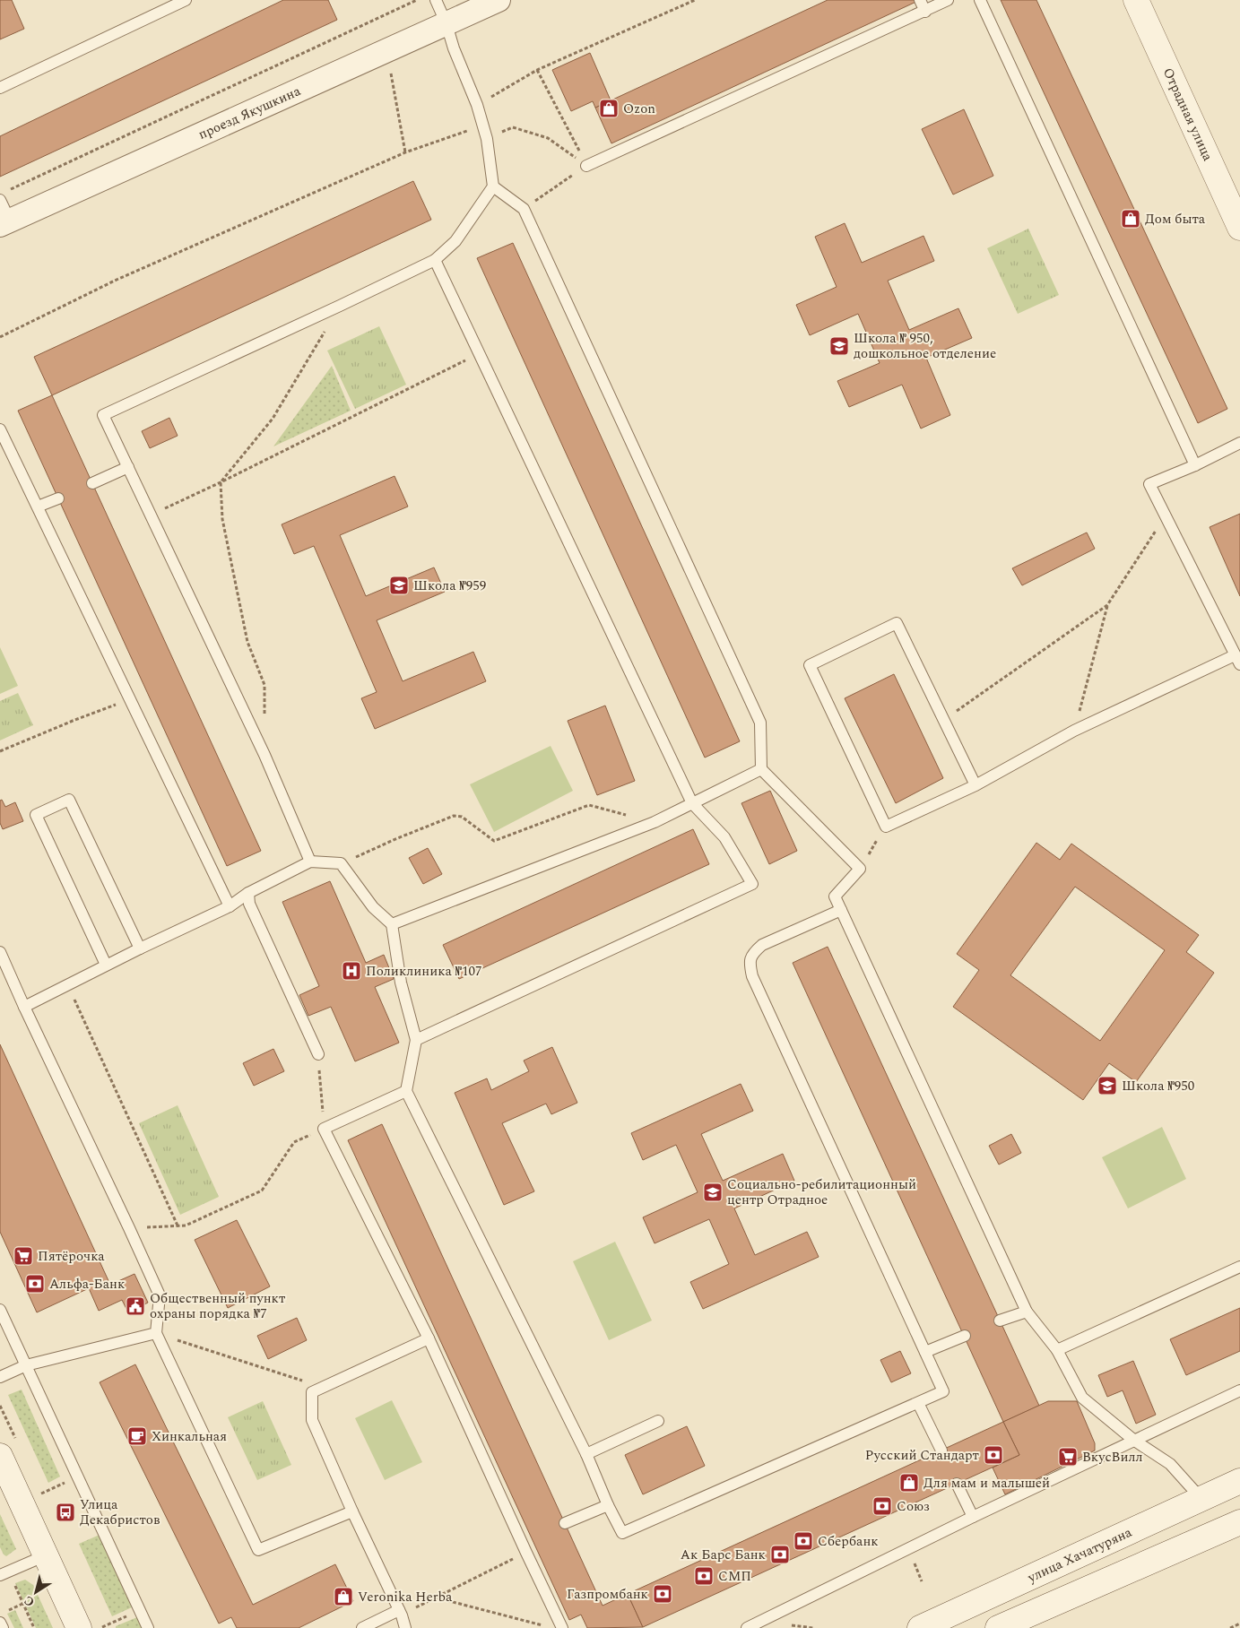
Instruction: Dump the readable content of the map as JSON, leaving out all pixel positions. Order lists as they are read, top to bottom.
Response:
{
  "streets": {
    "main road": ["Отрадная улица", "улица Хачатуряна"],
    "street": ["проезд Якушкина"]
  },
  "places": {
    "shop": [
      "Ozon",
      "Дом быта",
      "Для мам и малышей",
      "Veronika Herba"
    ],
    "school or university": [
      "Школа № 950, дошкольное отделение",
      "Школа №959",
      "Школа №950",
      "Социально-ребилитационный центр Отрадное"
    ],
    "hospital": ["Поликлиника №107"],
    "supermarket": ["Пятёрочка", "ВкусВилл"],
    "bank": [
      "Альфа-Банк",
      "Русский Стандарт",
      "Союз",
      "Сбербанк",
      "Ак Барс Банк",
      "СМП",
      "Газпромбанк"
    ],
    "public building": ["Общественный пункт охраны порядка №7"],
    "cafe": ["Хинкальная"],
    "bus stop": ["Улица Декабристов"]
  },
  "north": "bottom left"
}
